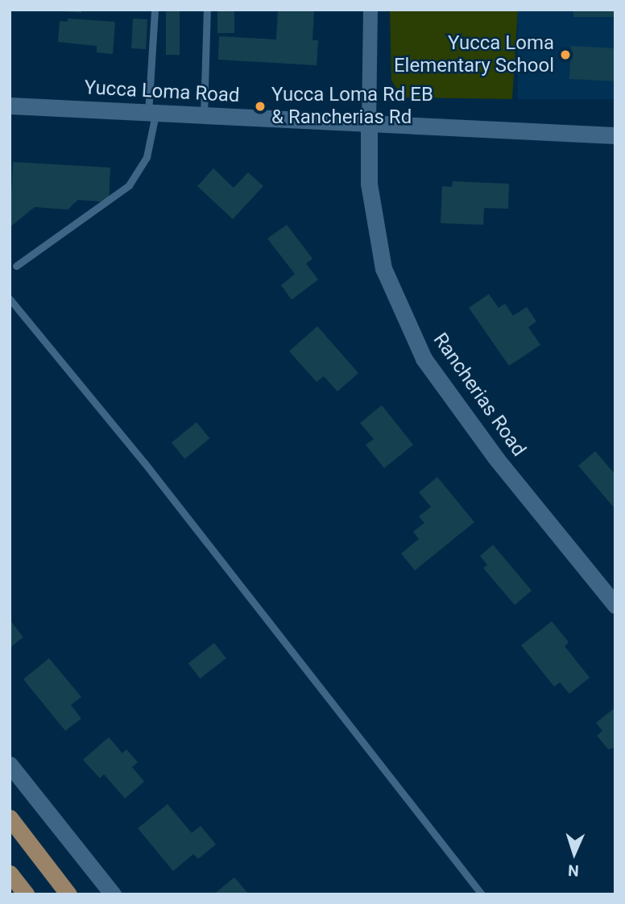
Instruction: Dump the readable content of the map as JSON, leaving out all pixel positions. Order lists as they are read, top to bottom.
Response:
{
  "streets": {
    "street": ["Yucca Loma Road", "Rancherias Road"]
  },
  "crossings": [
    ["Yucca Loma Road", "Rancherias Road"]
  ],
  "places": ["Yucca Loma Elementary School", "Yucca Loma Rd EB & Rancherias Rd"],
  "north": "bottom"
}
